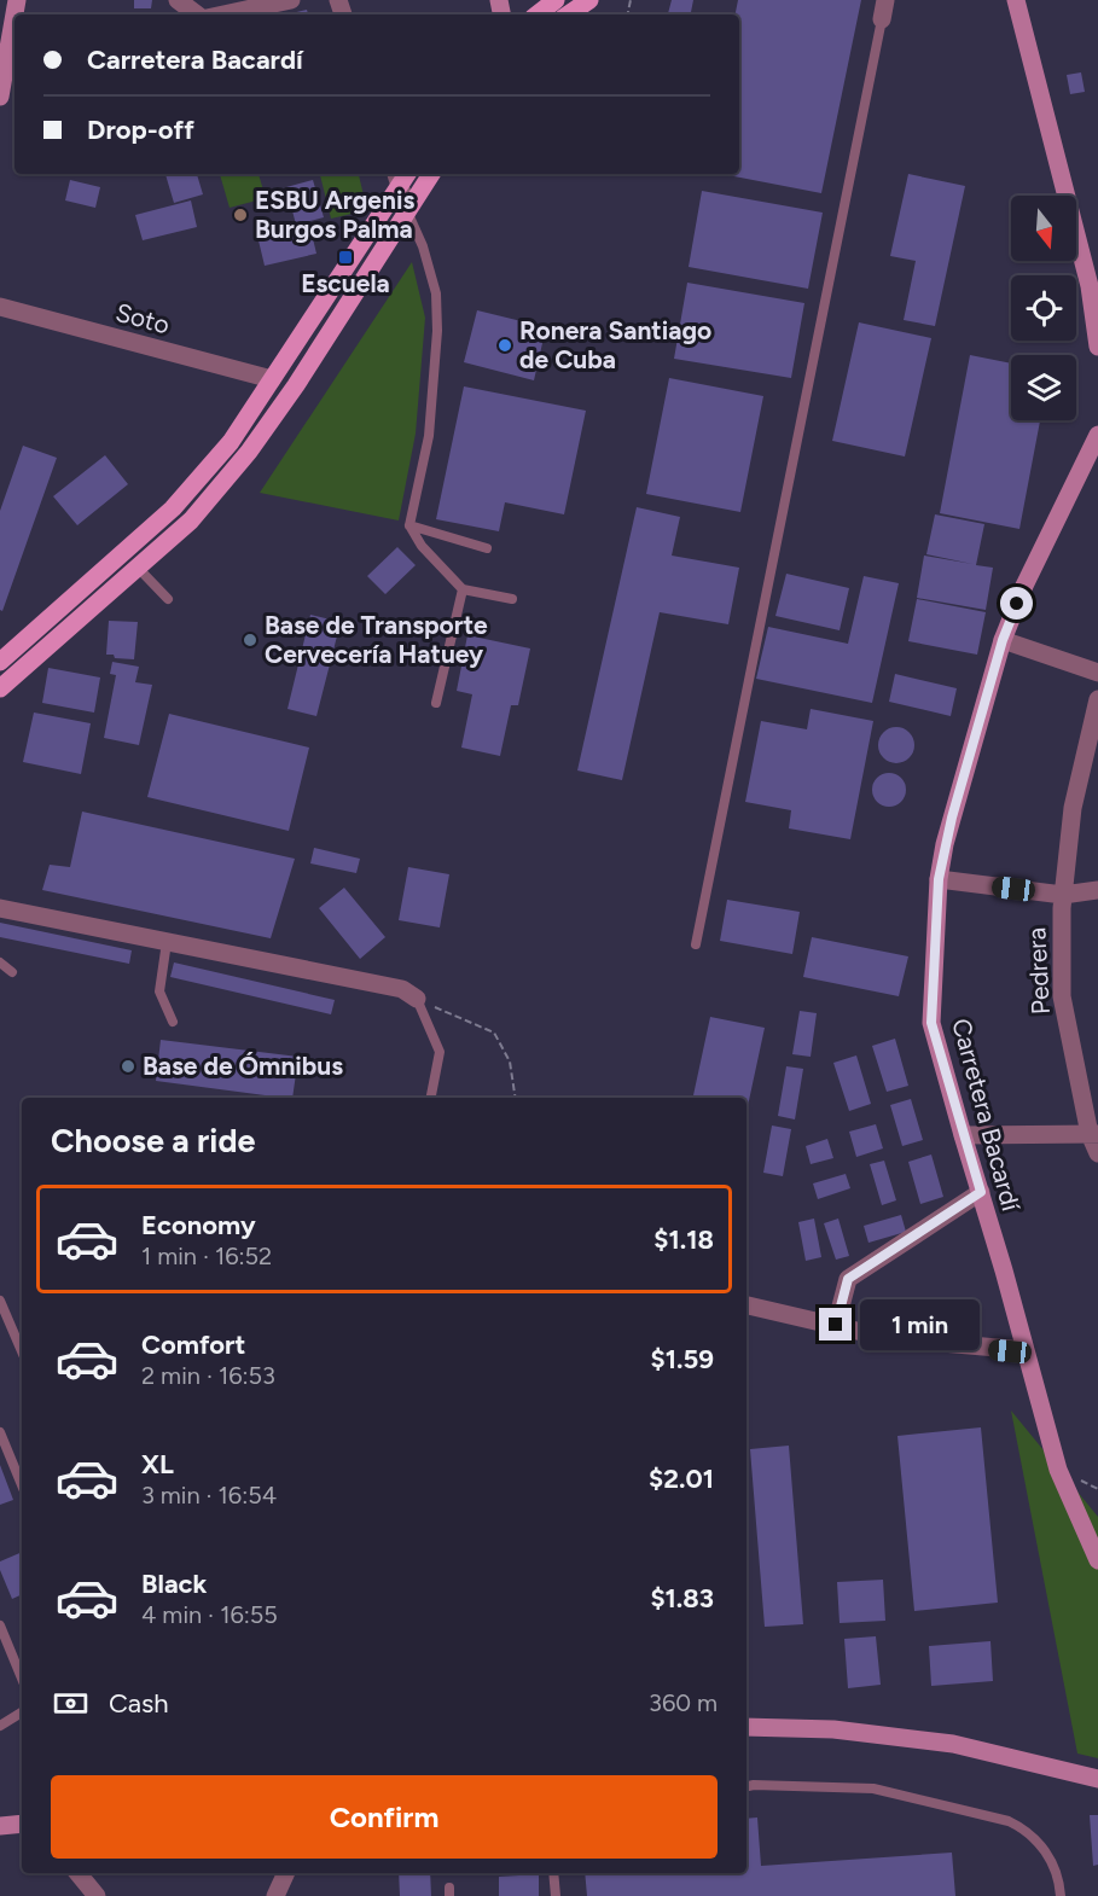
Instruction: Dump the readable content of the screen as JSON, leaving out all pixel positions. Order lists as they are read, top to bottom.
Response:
{
  "streets": {
    "street": ["Soto", "Pedrera", "Carretera Bacardí"]
  },
  "places": {
    "other": [
      "ESBU Argenis Burgos Palma",
      "Ronera Santiago de Cuba",
      "Base de Transporte Cervecería Hatuey",
      "Base de Ómnibus"
    ],
    "transit": ["Escuela"]
  },
  "north": "bottom",
  "page": {
    "banner": ["Carretera Bacardí", "Drop-off"],
    "heading": "Choose a ride",
    "list": [
      {
        "name": "Economy",
        "note": "1 min · 16:52",
        "value": "$1.18"
      },
      {
        "name": "Comfort",
        "note": "2 min · 16:53",
        "value": "$1.59"
      },
      {
        "name": "XL",
        "note": "3 min · 16:54",
        "value": "$2.01"
      },
      {
        "name": "Black",
        "note": "4 min · 16:55",
        "value": "$1.83"
      }
    ],
    "bubble": "1 min",
    "pay": ["Cash", "360 m"],
    "buttons": "Confirm"
  }
}
